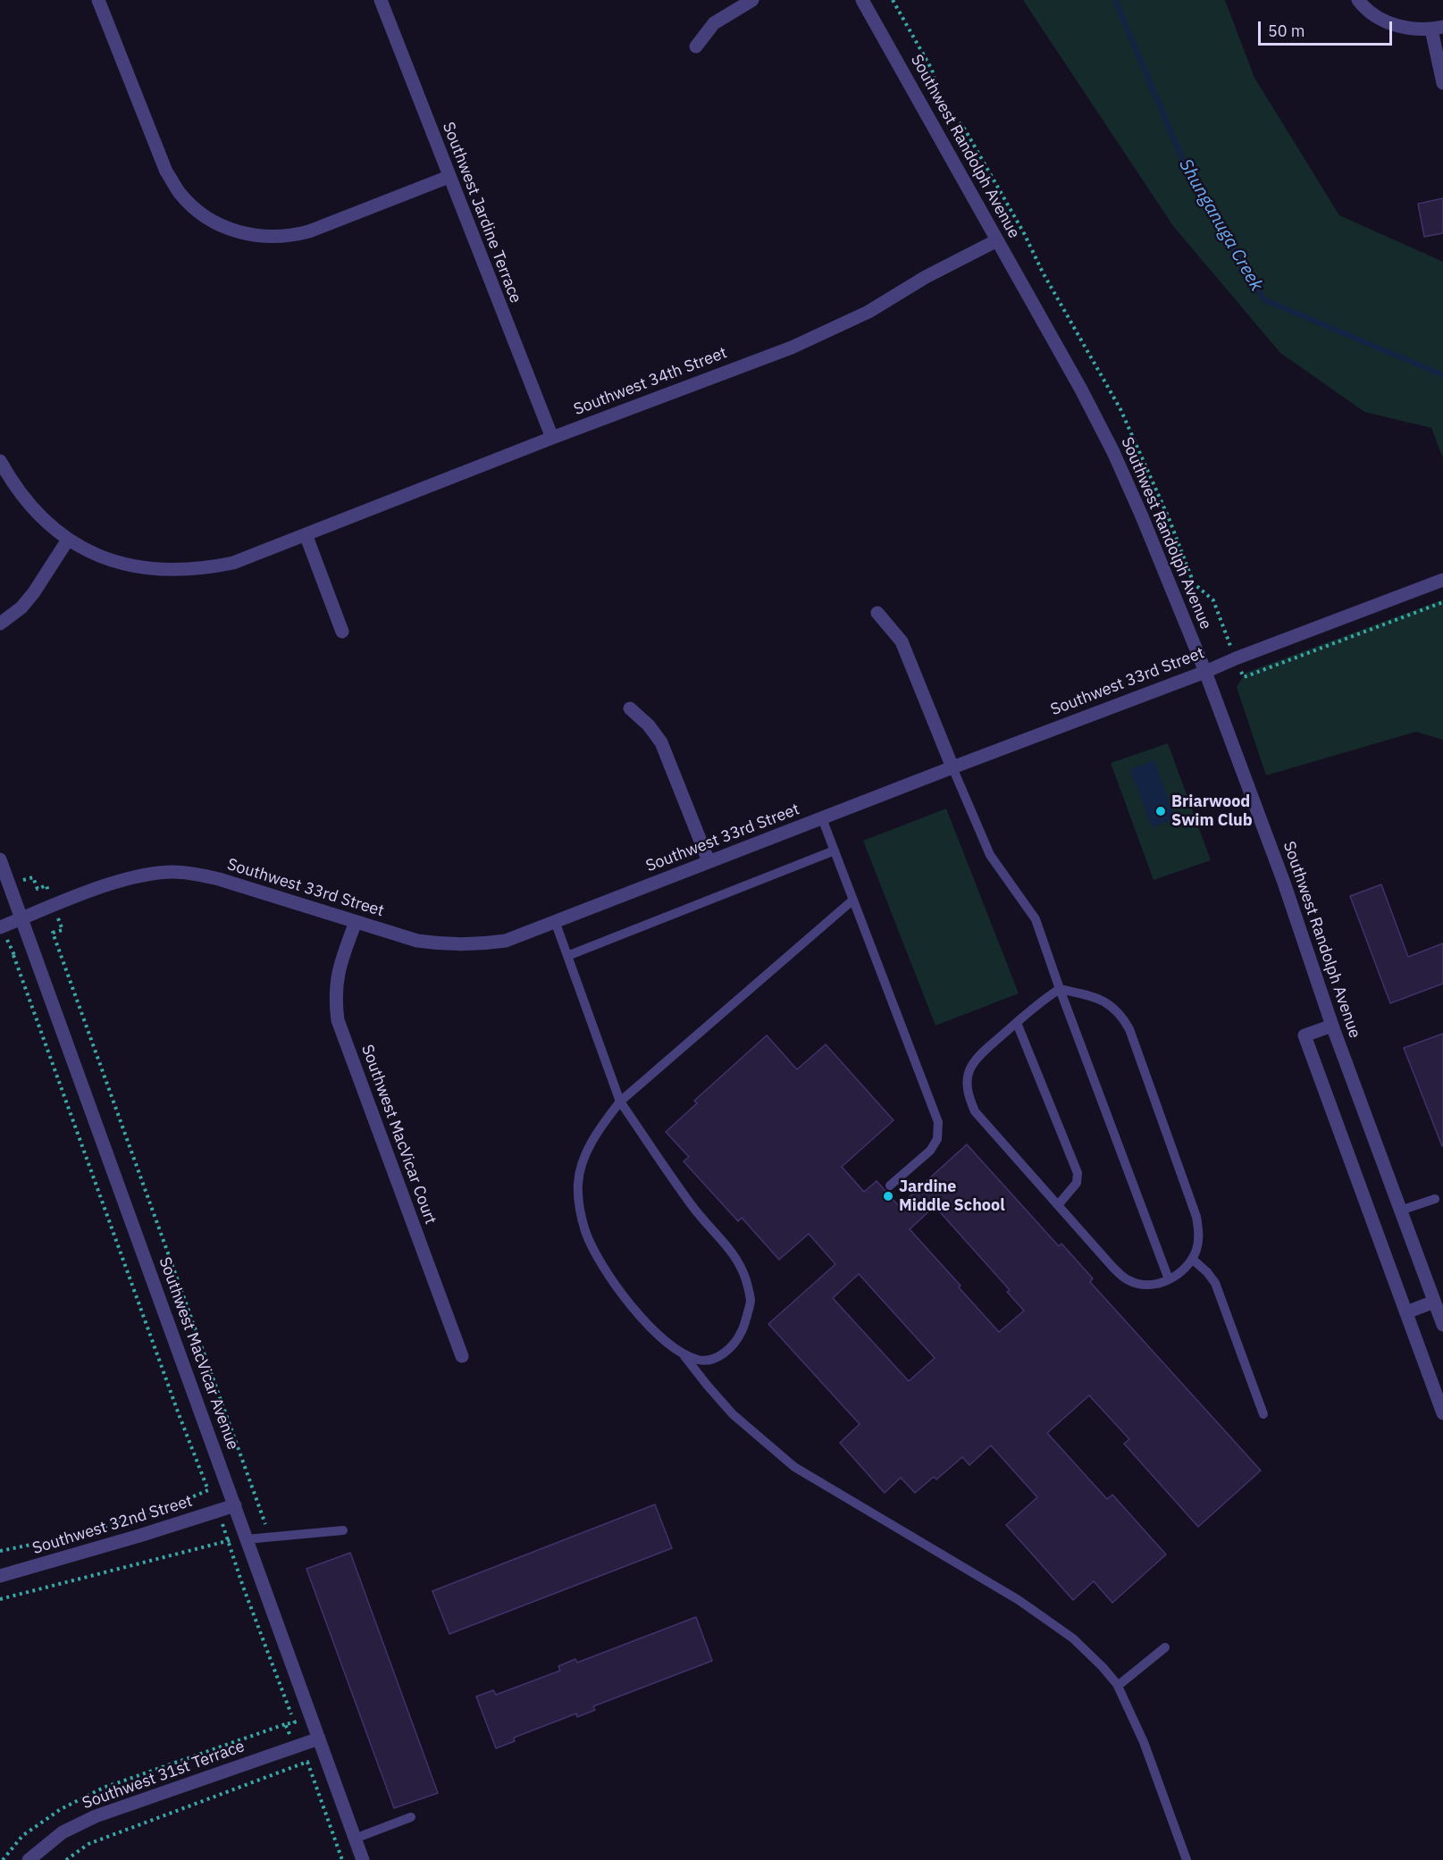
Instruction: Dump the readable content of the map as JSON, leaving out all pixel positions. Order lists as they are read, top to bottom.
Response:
{
  "streets": {
    "street": [
      "Southwest Randolph Avenue",
      "Southwest Jardine Terrace",
      "Southwest 34th Street",
      "Southwest 33rd Street",
      "Southwest MacVicar Court",
      "Southwest MacVicar Avenue",
      "Southwest 32nd Street",
      "Southwest 31st Terrace"
    ]
  },
  "crossings": [
    ["Southwest Randolph Avenue", "Southwest 34th Street"],
    ["Southwest Randolph Avenue", "Southwest 33rd Street"],
    ["Southwest Jardine Terrace", "Southwest 34th Street"],
    ["Southwest 33rd Street", "Southwest MacVicar Court"],
    ["Southwest 33rd Street", "Southwest MacVicar Avenue"],
    ["Southwest MacVicar Avenue", "Southwest 32nd Street"],
    ["Southwest MacVicar Avenue", "Southwest 31st Terrace"]
  ],
  "water": ["Shunganuga Creek"],
  "places": ["Briarwood Swim Club", "Jardine Middle School"],
  "scale_bar": "50 m"
}
